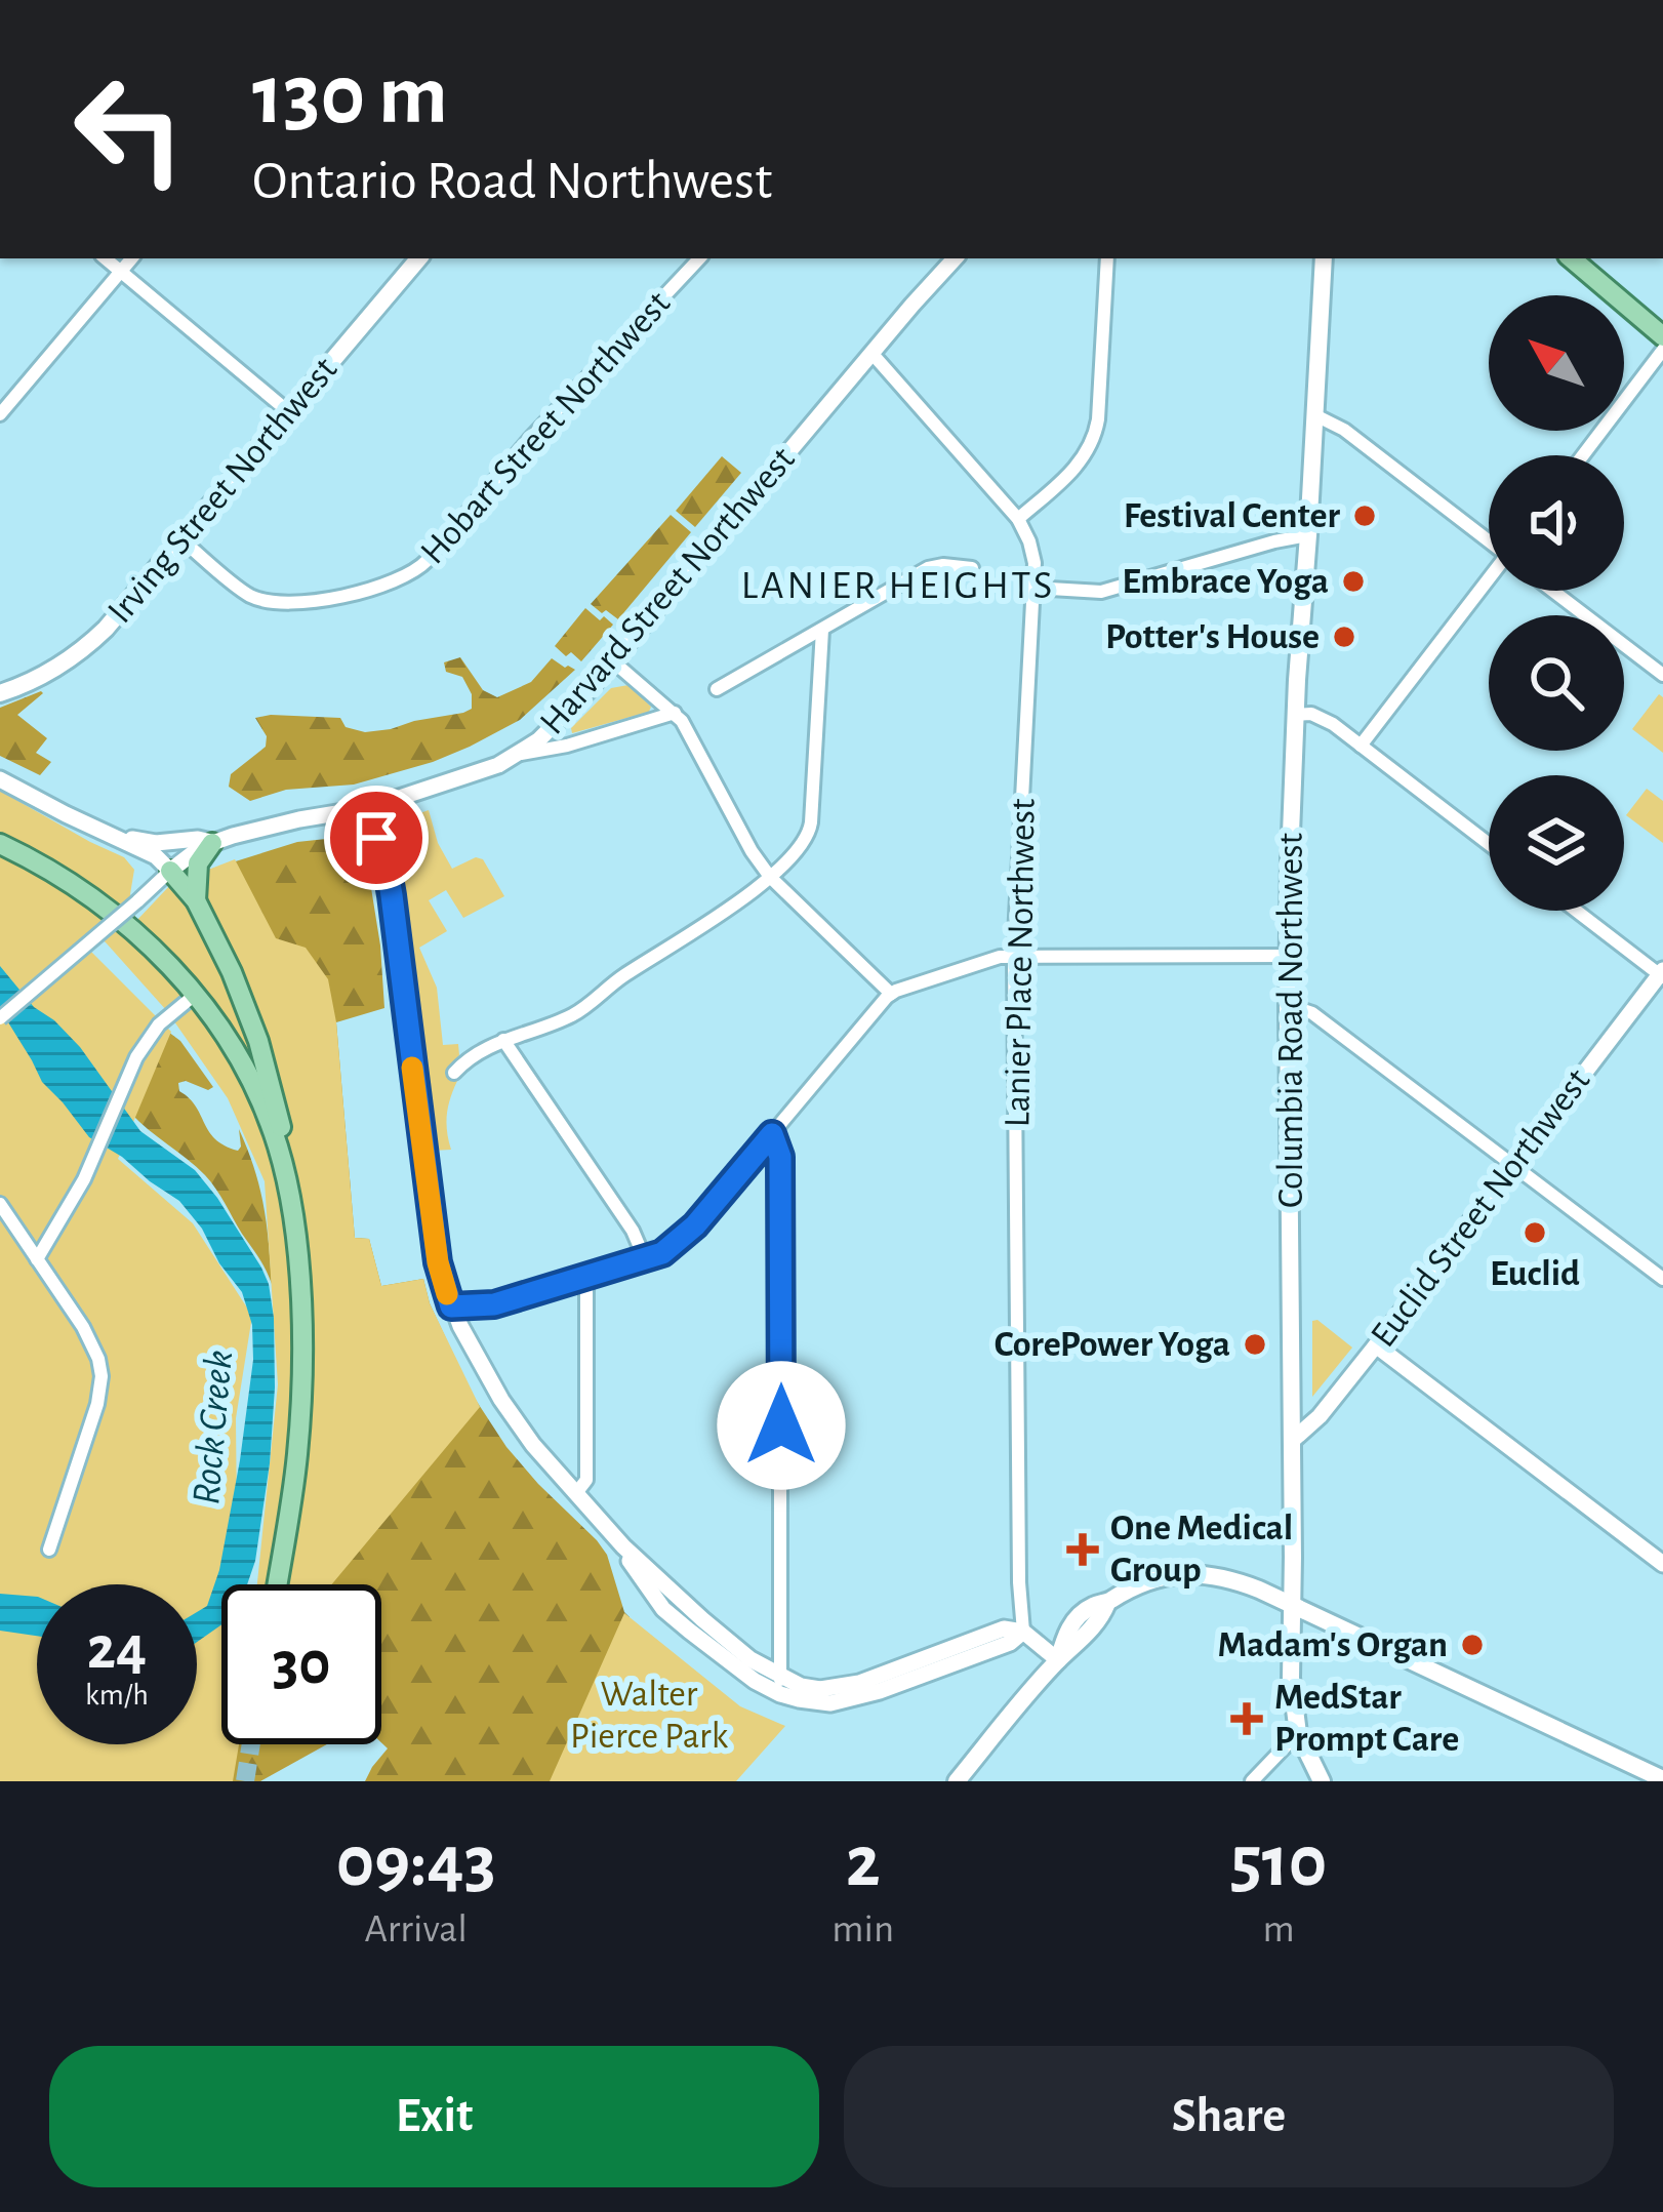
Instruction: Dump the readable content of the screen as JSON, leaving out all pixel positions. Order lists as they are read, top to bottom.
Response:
{
  "streets": {
    "main road": ["Irving Street Northwest", "Columbia Road Northwest"],
    "street": [
      "Hobart Street Northwest",
      "Harvard Street Northwest",
      "Lanier Place Northwest",
      "Euclid Street Northwest"
    ]
  },
  "crossings": [
    ["Hobart Street Northwest", "Irving Street Northwest"],
    ["Harvard Street Northwest", "Lanier Place Northwest"],
    ["Columbia Road Northwest", "Euclid Street Northwest"]
  ],
  "districts": ["LANIER HEIGHTS"],
  "water": ["Rock Creek"],
  "parks": ["Walter Pierce Park"],
  "places": {
    "other": [
      "Festival Center",
      "Embrace Yoga",
      "Potter's House",
      "Euclid",
      "CorePower Yoga",
      "Madam's Organ"
    ],
    "health": ["One Medical Group", "MedStar Prompt Care"]
  },
  "north": "top left",
  "page": {
    "turn": ["130 m", "Ontario Road Northwest"],
    "speed": "24 km/h",
    "limit": "30",
    "eta": [
      "09:43",
      "Arrival",
      "2",
      "min",
      "510",
      "m"
    ],
    "buttons": ["Exit", "Share"]
  }
}
